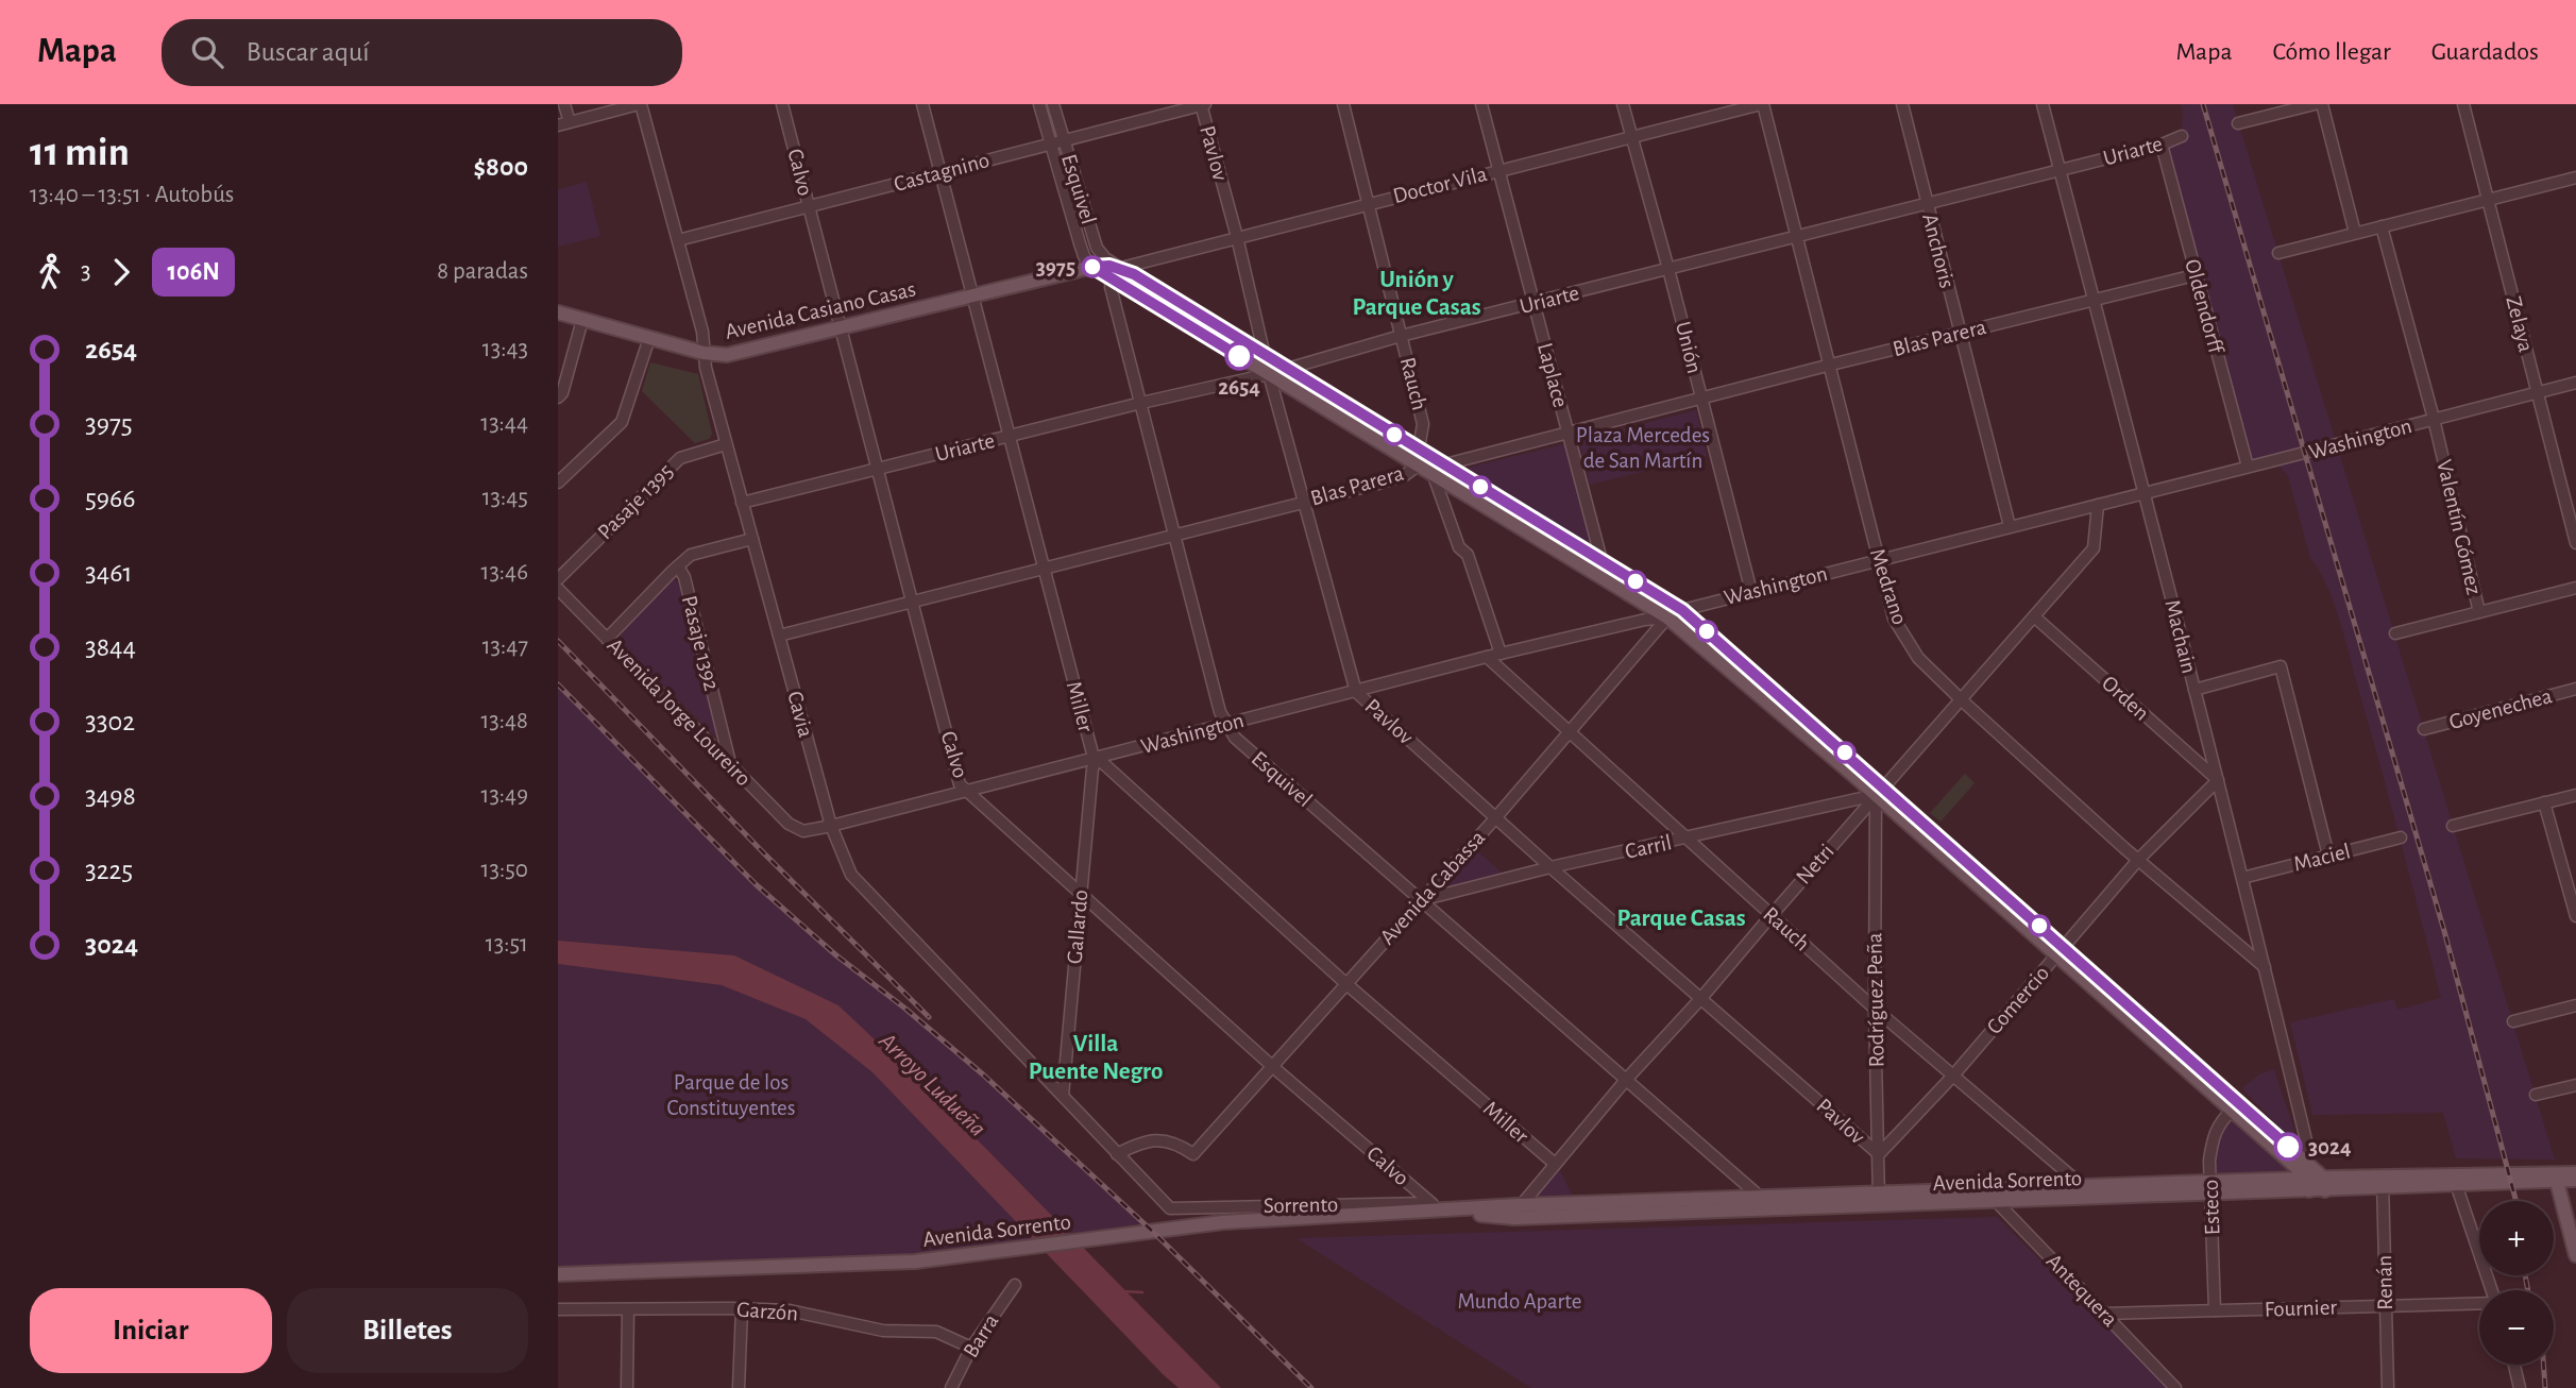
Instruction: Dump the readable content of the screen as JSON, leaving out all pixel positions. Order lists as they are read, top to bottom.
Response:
{
  "streets": {
    "main road": ["Avenida Casiano Casas", "Avenida Sorrento"],
    "street": [
      "Uriarte",
      "Pavlov",
      "Calvo",
      "Castagnino",
      "Doctor Vila",
      "Esquivel",
      "Anchoris",
      "Oldendorff",
      "Zelaya",
      "Blas Parera",
      "Unión",
      "Laplace",
      "Rauch",
      "Washington",
      "Pasaje 1395",
      "Valentín Gómez",
      "Medrano",
      "Machain",
      "Pasaje 1392",
      "Orden",
      "Miller",
      "Goyenechea",
      "Avenida Jorge Loureiro",
      "Cavia",
      "Carril",
      "Maciel",
      "Netri",
      "Avenida Cabassa",
      "Gallardo",
      "Rodríguez Peña",
      "Comercio",
      "Sorrento",
      "Esteco",
      "Renán",
      "Antequera",
      "Fournier",
      "Garzón",
      "Barra"
    ]
  },
  "crossings": [
    ["Uriarte", "Pavlov"],
    ["Uriarte", "Calvo"],
    ["Uriarte", "Esquivel"],
    ["Uriarte", "Anchoris"],
    ["Uriarte", "Oldendorff"],
    ["Uriarte", "Unión"],
    ["Uriarte", "Laplace"],
    ["Uriarte", "Rauch"],
    ["Uriarte", "Medrano"],
    ["Uriarte", "Machain"],
    ["Uriarte", "Miller"],
    ["Uriarte", "Cavia"],
    ["Pavlov", "Castagnino"],
    ["Pavlov", "Doctor Vila"],
    ["Pavlov", "Blas Parera"],
    ["Pavlov", "Washington"],
    ["Pavlov", "Carril"],
    ["Pavlov", "Netri"],
    ["Pavlov", "Avenida Cabassa"],
    ["Pavlov", "Rodríguez Peña"],
    ["Pavlov", "Comercio"],
    ["Calvo", "Castagnino"],
    ["Calvo", "Avenida Casiano Casas"],
    ["Calvo", "Blas Parera"],
    ["Calvo", "Washington"],
    ["Calvo", "Avenida Cabassa"],
    ["Calvo", "Gallardo"],
    ["Calvo", "Avenida Sorrento"],
    ["Calvo", "Sorrento"],
    ["Castagnino", "Esquivel"],
    ["Castagnino", "Miller"],
    ["Castagnino", "Cavia"],
    ["Doctor Vila", "Esquivel"],
    ["Doctor Vila", "Unión"],
    ["Doctor Vila", "Laplace"],
    ["Doctor Vila", "Rauch"],
    ["Doctor Vila", "Medrano"],
    ["Esquivel", "Avenida Casiano Casas"],
    ["Esquivel", "Blas Parera"],
    ["Esquivel", "Washington"],
    ["Esquivel", "Carril"],
    ["Esquivel", "Netri"],
    ["Esquivel", "Avenida Cabassa"],
    ["Esquivel", "Avenida Sorrento"],
    ["Anchoris", "Blas Parera"],
    ["Anchoris", "Washington"],
    ["Oldendorff", "Blas Parera"],
    ["Oldendorff", "Washington"],
    ["Avenida Casiano Casas", "Miller"],
    ["Avenida Casiano Casas", "Cavia"],
    ["Zelaya", "Washington"],
    ["Blas Parera", "Unión"],
    ["Blas Parera", "Laplace"],
    ["Blas Parera", "Medrano"],
    ["Blas Parera", "Machain"],
    ["Blas Parera", "Miller"],
    ["Blas Parera", "Cavia"],
    ["Unión", "Washington"],
    ["Rauch", "Washington"],
    ["Rauch", "Carril"],
    ["Rauch", "Netri"],
    ["Rauch", "Avenida Cabassa"],
    ["Rauch", "Rodríguez Peña"],
    ["Rauch", "Comercio"],
    ["Rauch", "Avenida Sorrento"],
    ["Washington", "Valentín Gómez"],
    ["Washington", "Medrano"],
    ["Washington", "Machain"],
    ["Washington", "Miller"],
    ["Washington", "Avenida Jorge Loureiro"],
    ["Washington", "Cavia"],
    ["Washington", "Netri"],
    ["Washington", "Avenida Cabassa"],
    ["Washington", "Gallardo"],
    ["Pasaje 1395", "Cavia"],
    ["Medrano", "Machain"],
    ["Medrano", "Netri"],
    ["Medrano", "Comercio"],
    ["Machain", "Orden"],
    ["Machain", "Maciel"],
    ["Machain", "Comercio"],
    ["Pasaje 1392", "Avenida Jorge Loureiro"],
    ["Orden", "Netri"],
    ["Orden", "Comercio"],
    ["Miller", "Netri"],
    ["Miller", "Avenida Cabassa"],
    ["Miller", "Gallardo"],
    ["Cavia", "Avenida Cabassa"],
    ["Cavia", "Gallardo"],
    ["Cavia", "Sorrento"],
    ["Carril", "Netri"],
    ["Carril", "Avenida Cabassa"],
    ["Carril", "Rodríguez Peña"],
    ["Netri", "Rodríguez Peña"],
    ["Netri", "Avenida Sorrento"],
    ["Rodríguez Peña", "Comercio"],
    ["Rodríguez Peña", "Avenida Sorrento"],
    ["Avenida Sorrento", "Sorrento"],
    ["Avenida Sorrento", "Esteco"],
    ["Avenida Sorrento", "Renán"],
    ["Avenida Sorrento", "Antequera"],
    ["Esteco", "Fournier"],
    ["Renán", "Fournier"],
    ["Antequera", "Fournier"],
    ["Garzón", "Barra"]
  ],
  "districts": ["Unión y Parque Casas", "Parque Casas", "Villa Puente Negro"],
  "water": ["Arroyo Ludueña"],
  "parks": ["Plaza Mercedes de San Martín", "Parque de los Constituyentes", "Mundo Aparte"],
  "places": ["3975", "2654", "3024"],
  "lines": ["bus line 106N"],
  "page": {
    "header": "Mapa",
    "search": "Buscar aquí",
    "nav": ["Mapa", "Cómo llegar", "Guardados"],
    "heading": ["11 min", "13:40 – 13:51 · Autobús", "$800"],
    "legs": ["3", "106N", "8 paradas"],
    "list": [
      {
        "name": "2654",
        "value": "13:43"
      },
      {
        "name": "3975",
        "value": "13:44"
      },
      {
        "name": "5966",
        "value": "13:45"
      },
      {
        "name": "3461",
        "value": "13:46"
      },
      {
        "name": "3844",
        "value": "13:47"
      },
      {
        "name": "3302",
        "value": "13:48"
      },
      {
        "name": "3498",
        "value": "13:49"
      },
      {
        "name": "3225",
        "value": "13:50"
      },
      {
        "name": "3024",
        "value": "13:51"
      }
    ],
    "map_buttons": ["+", "−"],
    "buttons": ["Iniciar", "Billetes"]
  }
}
